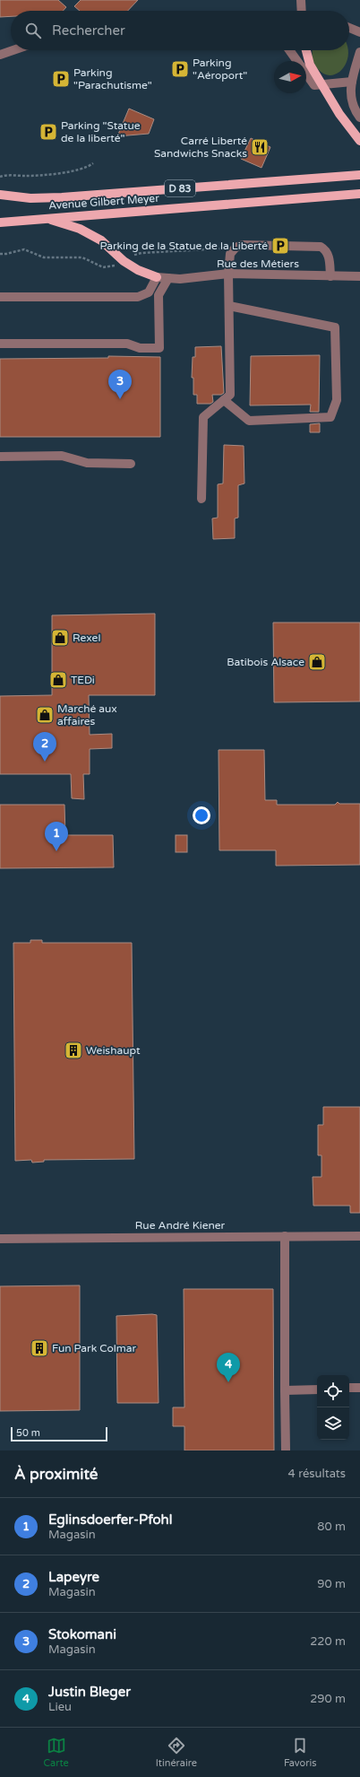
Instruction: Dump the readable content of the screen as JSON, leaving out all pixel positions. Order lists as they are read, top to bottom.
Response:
{
  "streets": {
    "main road": ["D 83", "Avenue Gilbert Meyer"],
    "street": ["Rue des Métiers", "Rue André Kiener"]
  },
  "places": {
    "parking": [
      "Parking \"Aéroport\"",
      "Parking \"Parachutisme\"",
      "Parking \"Statue de la liberté\"",
      "Parking de la Statue de la Liberté"
    ],
    "restaurant": ["Carré Liberté Sandwichs Snacks"],
    "shop": [
      "Rexel",
      "Batibois Alsace",
      "TEDi",
      "Marché aux affaires"
    ],
    "building": ["Weishaupt", "Fun Park Colmar"]
  },
  "scale_bar": "50 m",
  "north": "right",
  "page": {
    "search": "Rechercher",
    "pins": [
      "3",
      "2",
      "1",
      "4"
    ],
    "scale": "50 m",
    "heading": ["À proximité", "4 résultats"],
    "list": [
      {
        "mark": "1",
        "name": "Eglinsdoerfer-Pfohl",
        "note": "Magasin",
        "value": "80 m"
      },
      {
        "mark": "2",
        "name": "Lapeyre",
        "note": "Magasin",
        "value": "90 m"
      },
      {
        "mark": "3",
        "name": "Stokomani",
        "note": "Magasin",
        "value": "220 m"
      },
      {
        "mark": "4",
        "name": "Justin Bleger",
        "note": "Lieu",
        "value": "290 m"
      }
    ],
    "nav": ["Carte", "Itinéraire", "Favoris"]
  }
}
